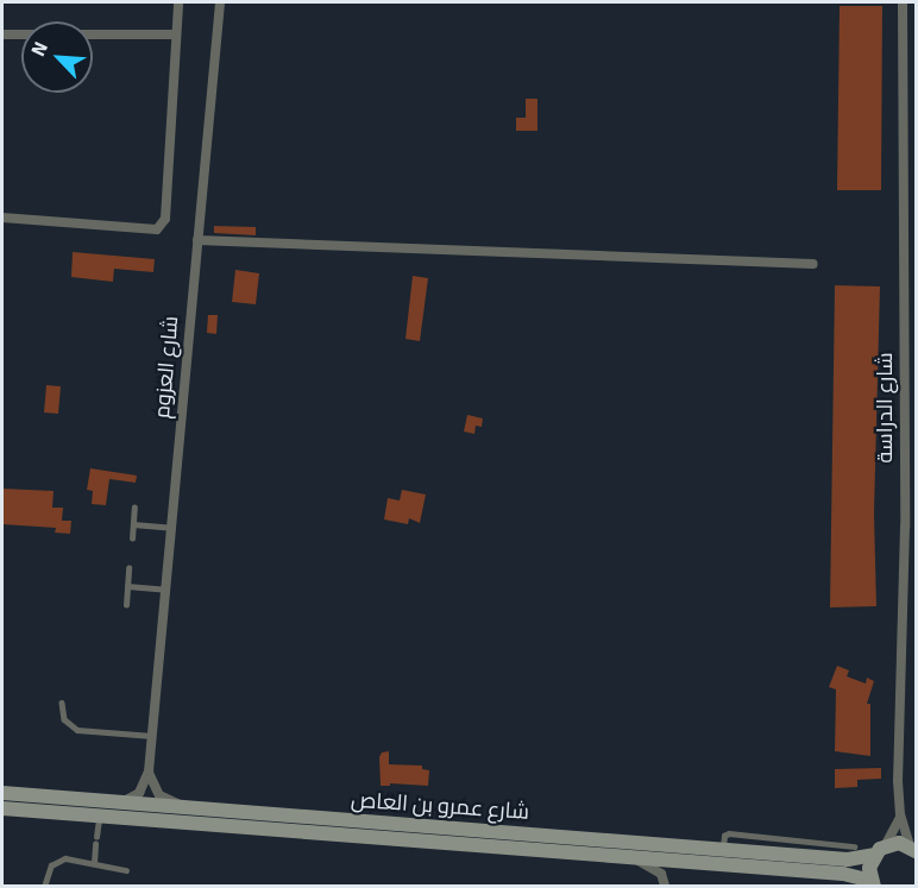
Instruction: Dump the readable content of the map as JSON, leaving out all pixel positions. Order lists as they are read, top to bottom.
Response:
{
  "streets": {
    "main road": ["شارع عمرو بن العاص"],
    "street": ["شارع العزوم", "شارع الدراسة"]
  },
  "north": "top left"
}
